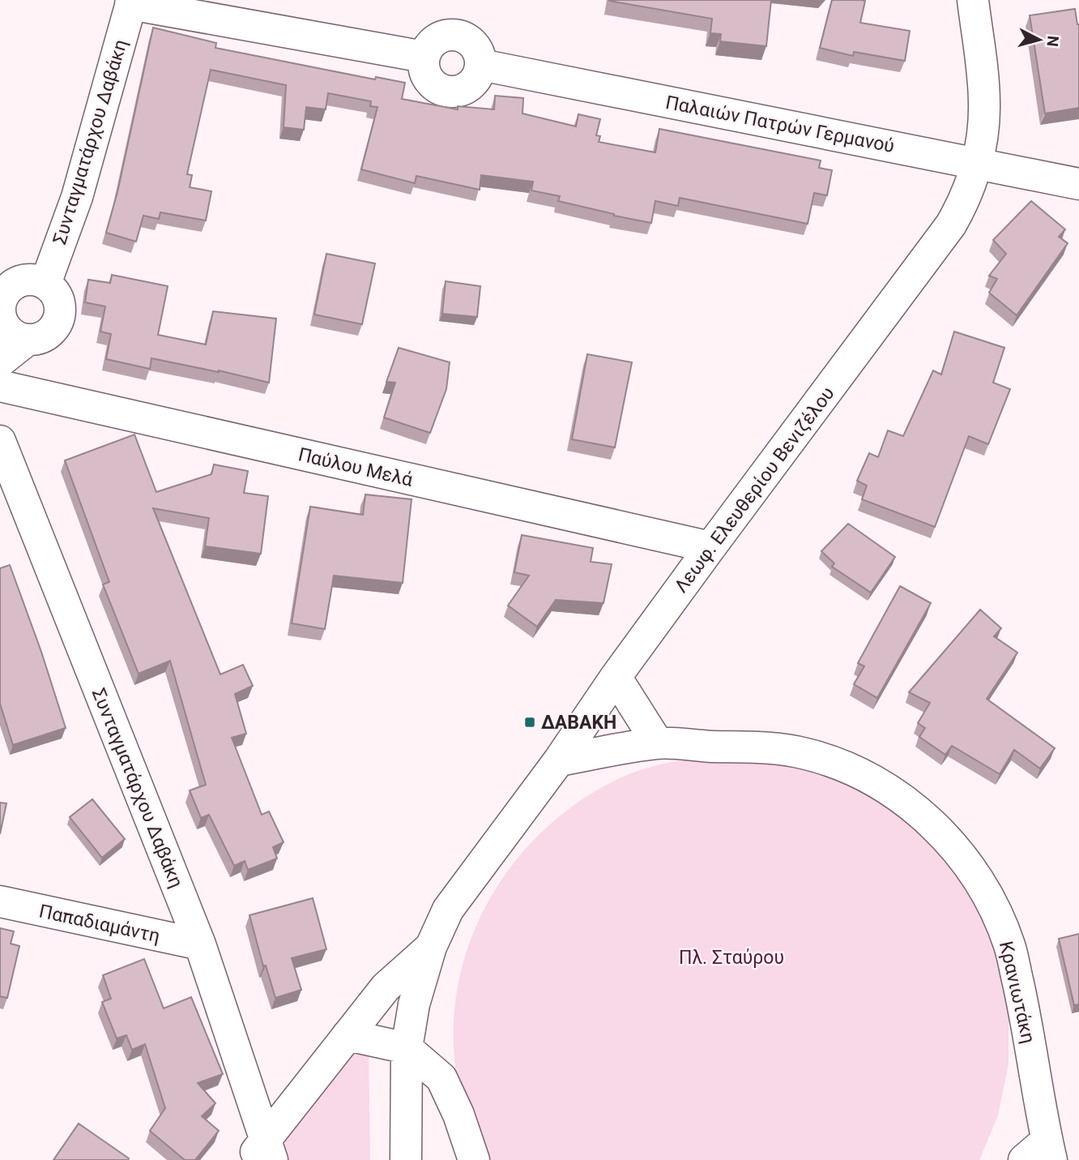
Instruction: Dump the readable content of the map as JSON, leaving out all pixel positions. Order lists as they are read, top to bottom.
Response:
{
  "streets": {
    "street": [
      "Παλαιών Πατρών Γερμανού",
      "Συνταγματάρχου Δαβάκη",
      "Παύλου Μελά",
      "Λεωφ. Ελευθερίου Βενιζέλου",
      "Παπαδιαμάντη",
      "Κρανιωτάκη"
    ]
  },
  "crossings": [
    ["Παλαιών Πατρών Γερμανού", "Λεωφ. Ελευθερίου Βενιζέλου"],
    ["Συνταγματάρχου Δαβάκη", "Λεωφ. Ελευθερίου Βενιζέλου"],
    ["Συνταγματάρχου Δαβάκη", "Παπαδιαμάντη"],
    ["Παύλου Μελά", "Λεωφ. Ελευθερίου Βενιζέλου"],
    ["Λεωφ. Ελευθερίου Βενιζέλου", "Κρανιωτάκη"]
  ],
  "parks": ["Πλ. Σταύρου"],
  "places": {
    "transit": ["ΔΑΒΑΚΗ"]
  },
  "north": "right"
}
